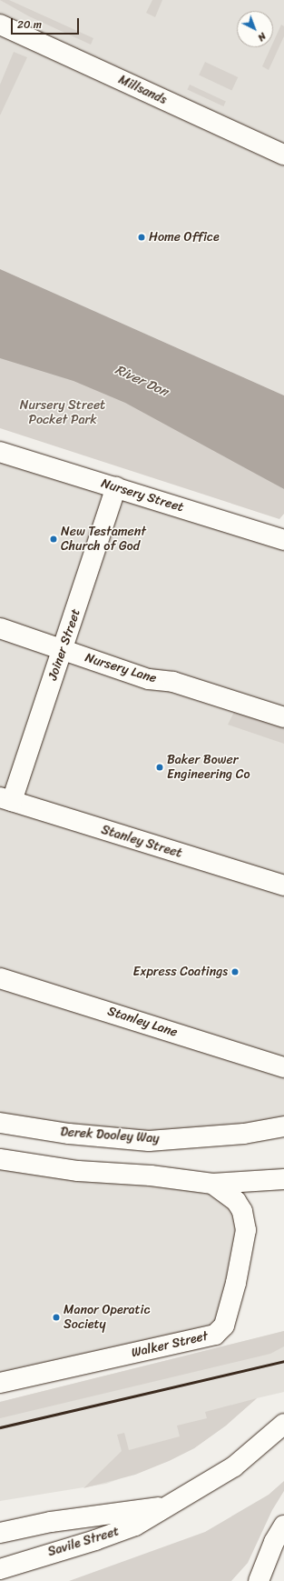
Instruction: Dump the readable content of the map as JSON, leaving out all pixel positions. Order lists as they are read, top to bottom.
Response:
{
  "streets": {
    "main road": [
      "Millsands",
      "Nursery Street",
      "Joiner Street",
      "Nursery Lane",
      "Stanley Street",
      "Stanley Lane",
      "Derek Dooley Way",
      "Walker Street",
      "Savile Street"
    ]
  },
  "crossings": [
    ["Nursery Street", "Joiner Street"],
    ["Joiner Street", "Nursery Lane"],
    ["Joiner Street", "Stanley Street"]
  ],
  "water": ["River Don"],
  "parks": ["Nursery Street Pocket Park"],
  "places": [
    "Home Office",
    "New Testament Church of God",
    "Baker Bower Engineering Co",
    "Express Coatings",
    "Manor Operatic Society"
  ],
  "scale_bar": "20 m",
  "north": "bottom right"
}
